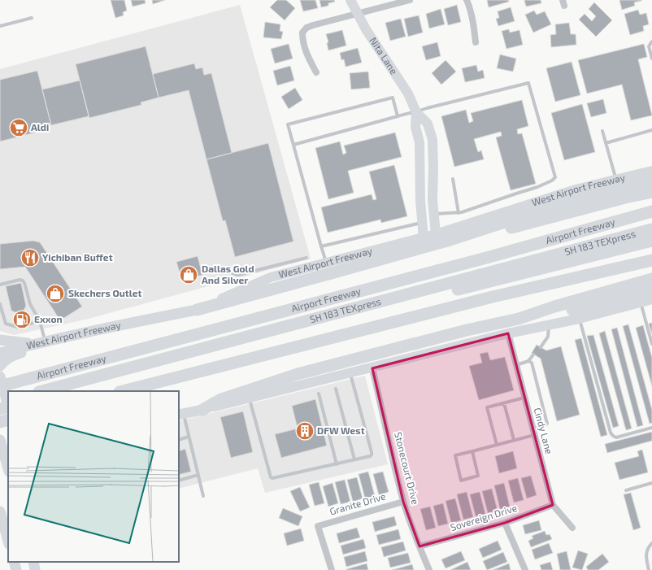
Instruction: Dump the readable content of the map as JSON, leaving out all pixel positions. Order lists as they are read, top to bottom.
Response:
{
  "streets": {
    "highway": ["Airport Freeway", "SH 183 TEXpress"],
    "main road": ["Nita Lane", "West Airport Freeway"],
    "street": [
      "Cindy Lane",
      "Stonecourt Drive",
      "Granite Drive",
      "Sovereign Drive"
    ]
  },
  "crossings": [
    ["Nita Lane", "West Airport Freeway"],
    ["Cindy Lane", "Sovereign Drive"],
    ["Stonecourt Drive", "Granite Drive"],
    ["Stonecourt Drive", "Sovereign Drive"]
  ],
  "places": {
    "supermarket": ["Aldi"],
    "restaurant": ["Yichiban Buffet"],
    "shop": ["Dallas Gold And Silver", "Skechers Outlet"],
    "fuel station": ["Exxon"],
    "building": ["DFW West"]
  }
}
